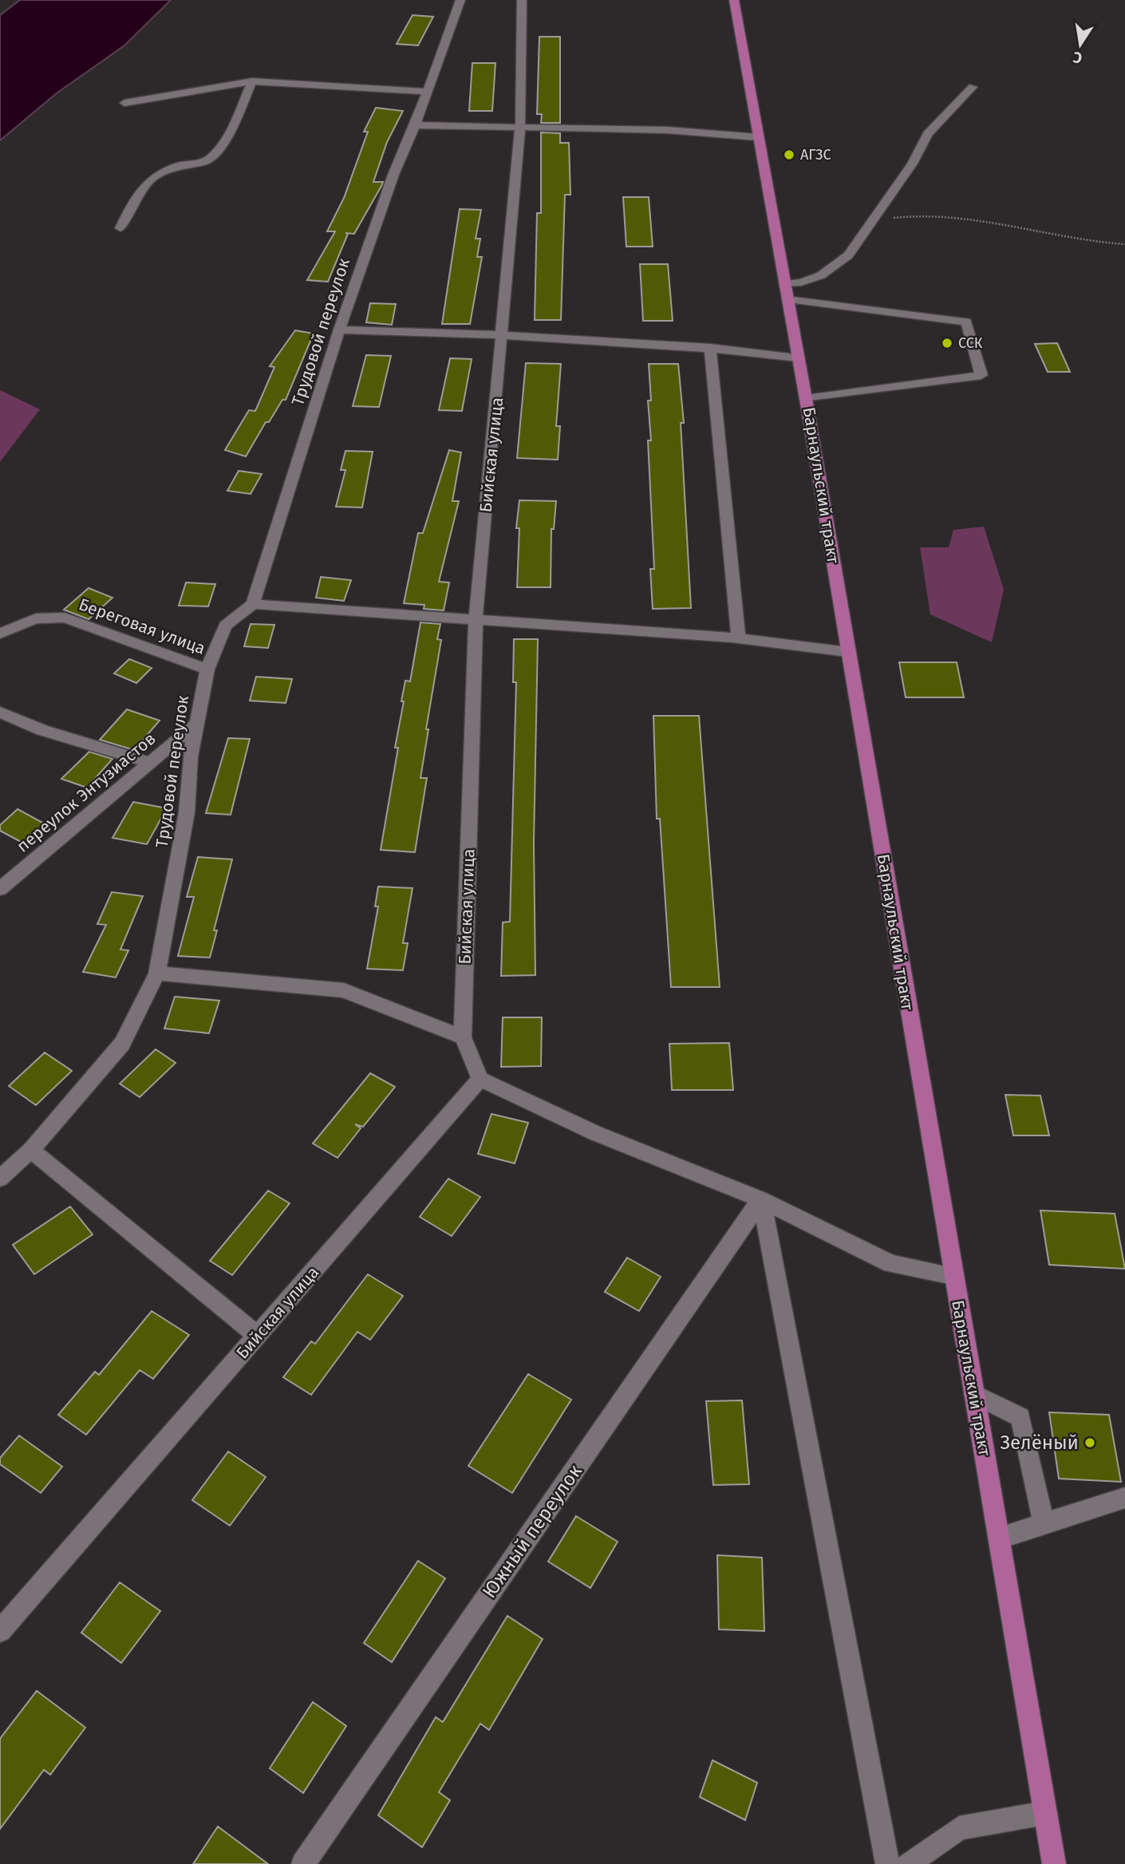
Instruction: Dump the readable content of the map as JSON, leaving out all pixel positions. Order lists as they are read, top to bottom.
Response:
{
  "streets": {
    "main road": ["Барнаульский тракт"],
    "street": [
      "Трудовой переулок",
      "Бийская улица",
      "Береговая улица",
      "переулок Энтузиастов",
      "Южный переулок"
    ]
  },
  "crossings": [
    ["Трудовой переулок", "Береговая улица"],
    ["Трудовой переулок", "переулок Энтузиастов"]
  ],
  "places": ["АГЗС", "ССК", "Зелёный"],
  "north": "bottom"
}
